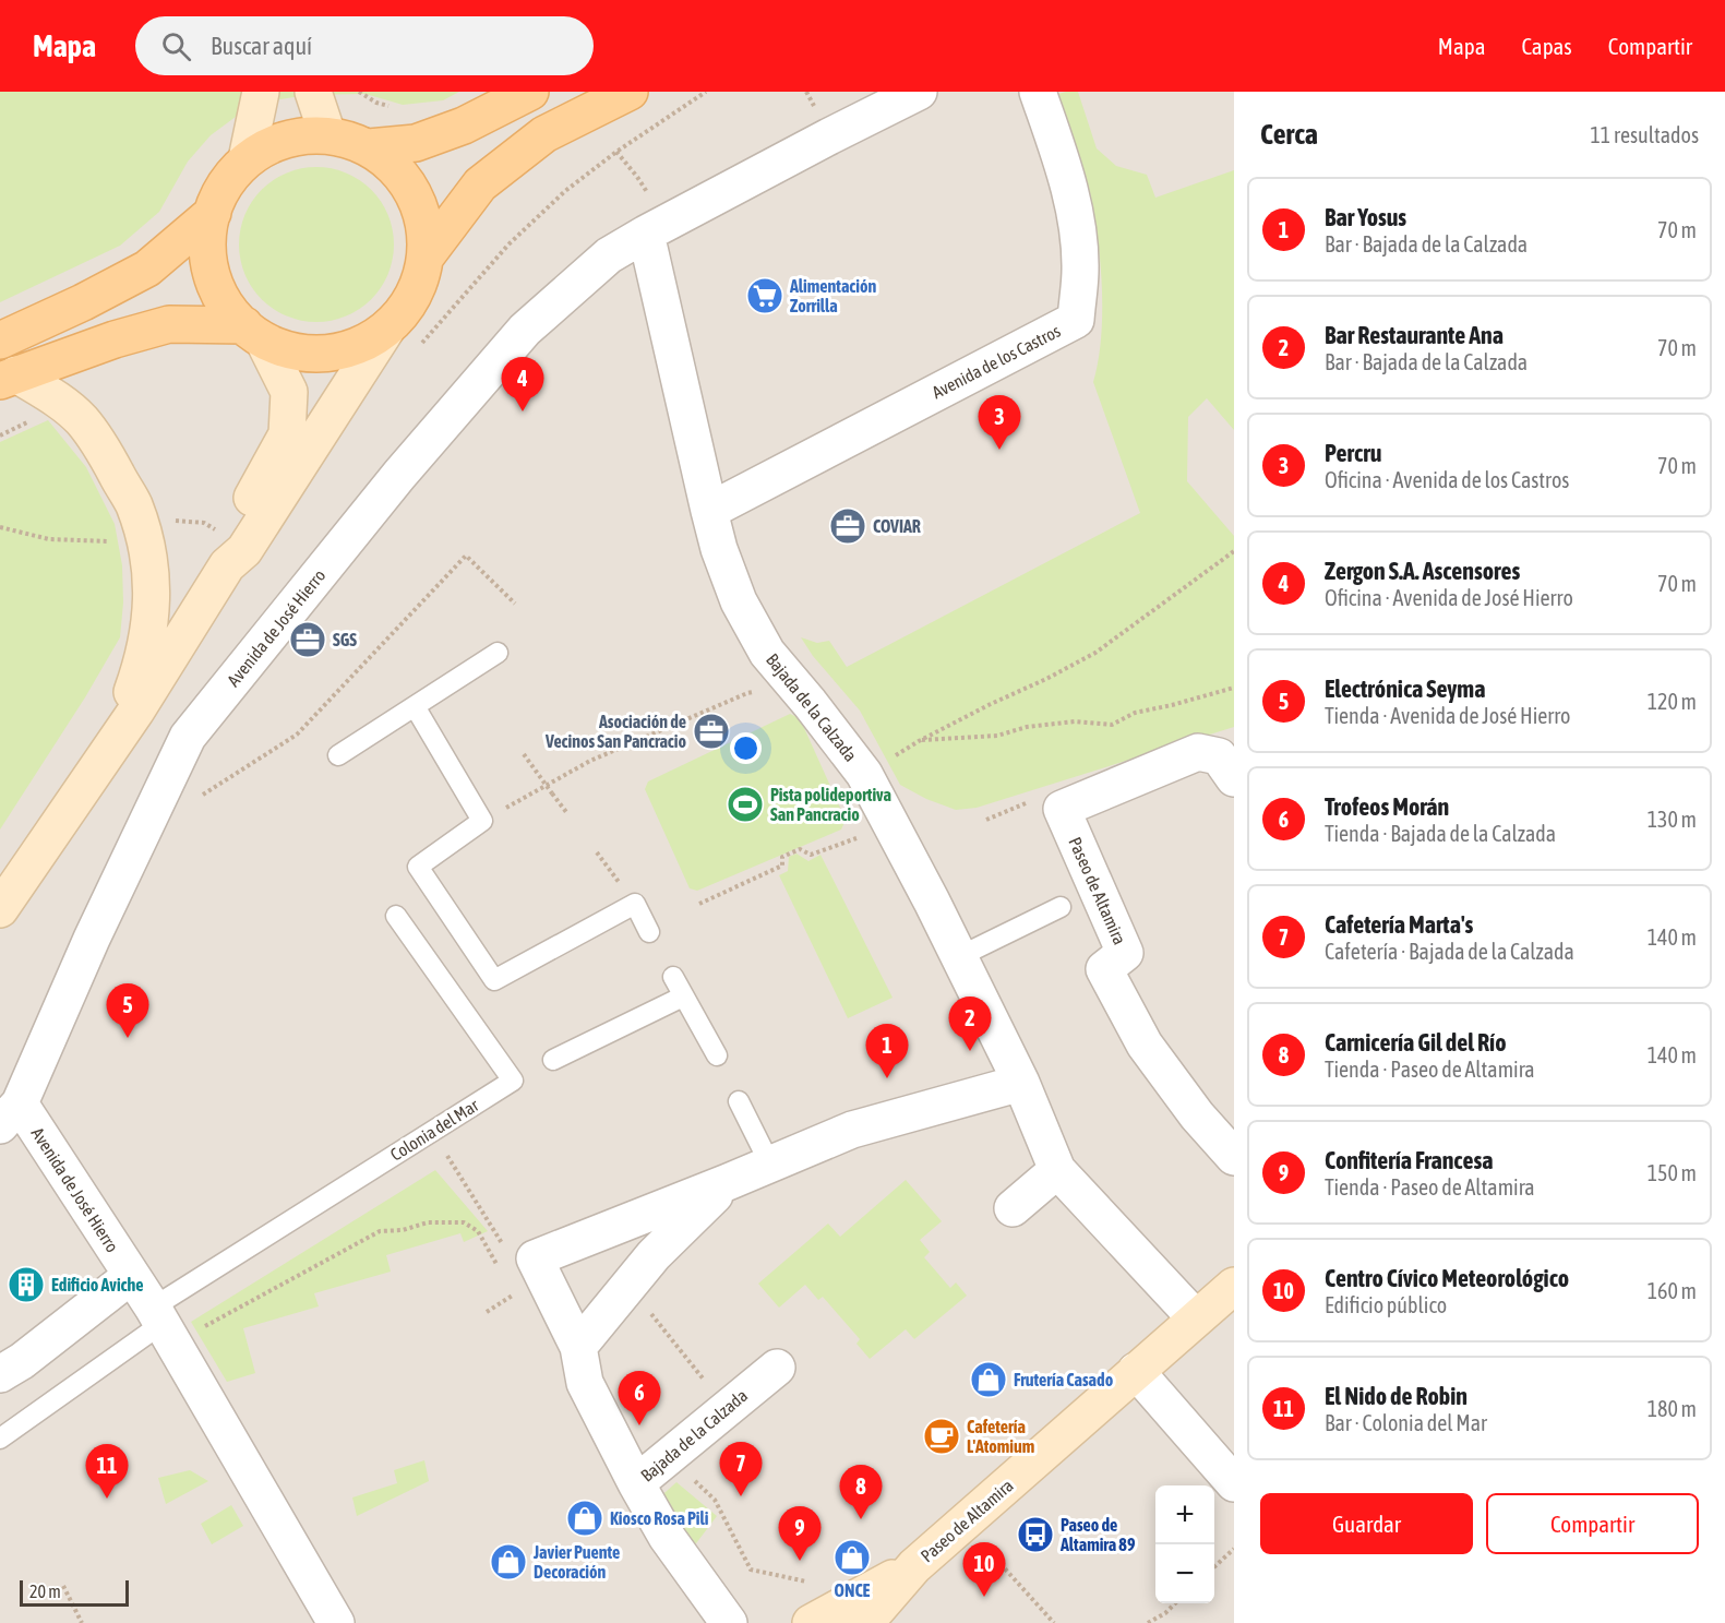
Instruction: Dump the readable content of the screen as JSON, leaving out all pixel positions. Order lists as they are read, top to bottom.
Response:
{
  "streets": {
    "main road": ["Paseo de Altamira"],
    "street": ["Avenida de los Castros", "Avenida de José Hierro", "Bajada de la Calzada"],
    "lane": ["Colonia del Mar"]
  },
  "crossings": [
    ["Avenida de los Castros", "Bajada de la Calzada"],
    ["Avenida de José Hierro", "Bajada de la Calzada"],
    ["Avenida de José Hierro", "Colonia del Mar"],
    ["Bajada de la Calzada", "Paseo de Altamira"]
  ],
  "places": {
    "supermarket": ["Alimentación Zorrilla"],
    "office": ["COVIAR", "SGS", "Asociación de Vecinos San Pancracio"],
    "sports": ["Pista polideportiva San Pancracio"],
    "building": ["Edificio Aviche"],
    "shop": [
      "Frutería Casado",
      "Kiosco Rosa Pili",
      "ONCE",
      "Javier Puente Decoración"
    ],
    "cafe": ["Cafetería L'Atomium"],
    "bus stop": ["Paseo de Altamira 89"]
  },
  "scale_bar": "20 m",
  "page": {
    "header": "Mapa",
    "search": "Buscar aquí",
    "nav": ["Mapa", "Capas", "Compartir"],
    "heading": ["Cerca", "11 resultados"],
    "list": [
      {
        "mark": "1",
        "name": "Bar Yosus",
        "note": "Bar · Bajada de la Calzada",
        "value": "70 m"
      },
      {
        "mark": "2",
        "name": "Bar Restaurante Ana",
        "note": "Bar · Bajada de la Calzada",
        "value": "70 m"
      },
      {
        "mark": "3",
        "name": "Percru",
        "note": "Oficina · Avenida de los Castros",
        "value": "70 m"
      },
      {
        "mark": "4",
        "name": "Zergon S.A. Ascensores",
        "note": "Oficina · Avenida de José Hierro",
        "value": "70 m"
      },
      {
        "mark": "5",
        "name": "Electrónica Seyma",
        "note": "Tienda · Avenida de José Hierro",
        "value": "120 m"
      },
      {
        "mark": "6",
        "name": "Trofeos Morán",
        "note": "Tienda · Bajada de la Calzada",
        "value": "130 m"
      },
      {
        "mark": "7",
        "name": "Cafetería Marta's",
        "note": "Cafetería · Bajada de la Calzada",
        "value": "140 m"
      },
      {
        "mark": "8",
        "name": "Carnicería Gil del Río",
        "note": "Tienda · Paseo de Altamira",
        "value": "140 m"
      },
      {
        "mark": "9",
        "name": "Confitería Francesa",
        "note": "Tienda · Paseo de Altamira",
        "value": "150 m"
      },
      {
        "mark": "10",
        "name": "Centro Cívico Meteorológico",
        "note": "Edificio público",
        "value": "160 m"
      },
      {
        "mark": "11",
        "name": "El Nido de Robin",
        "note": "Bar · Colonia del Mar",
        "value": "180 m"
      }
    ],
    "pins": [
      "4",
      "3",
      "5",
      "2",
      "1",
      "6",
      "7",
      "11",
      "8",
      "9",
      "10"
    ],
    "buttons": ["Guardar", "Compartir"],
    "map_buttons": ["+", "−"],
    "scale": "20 m"
  }
}
